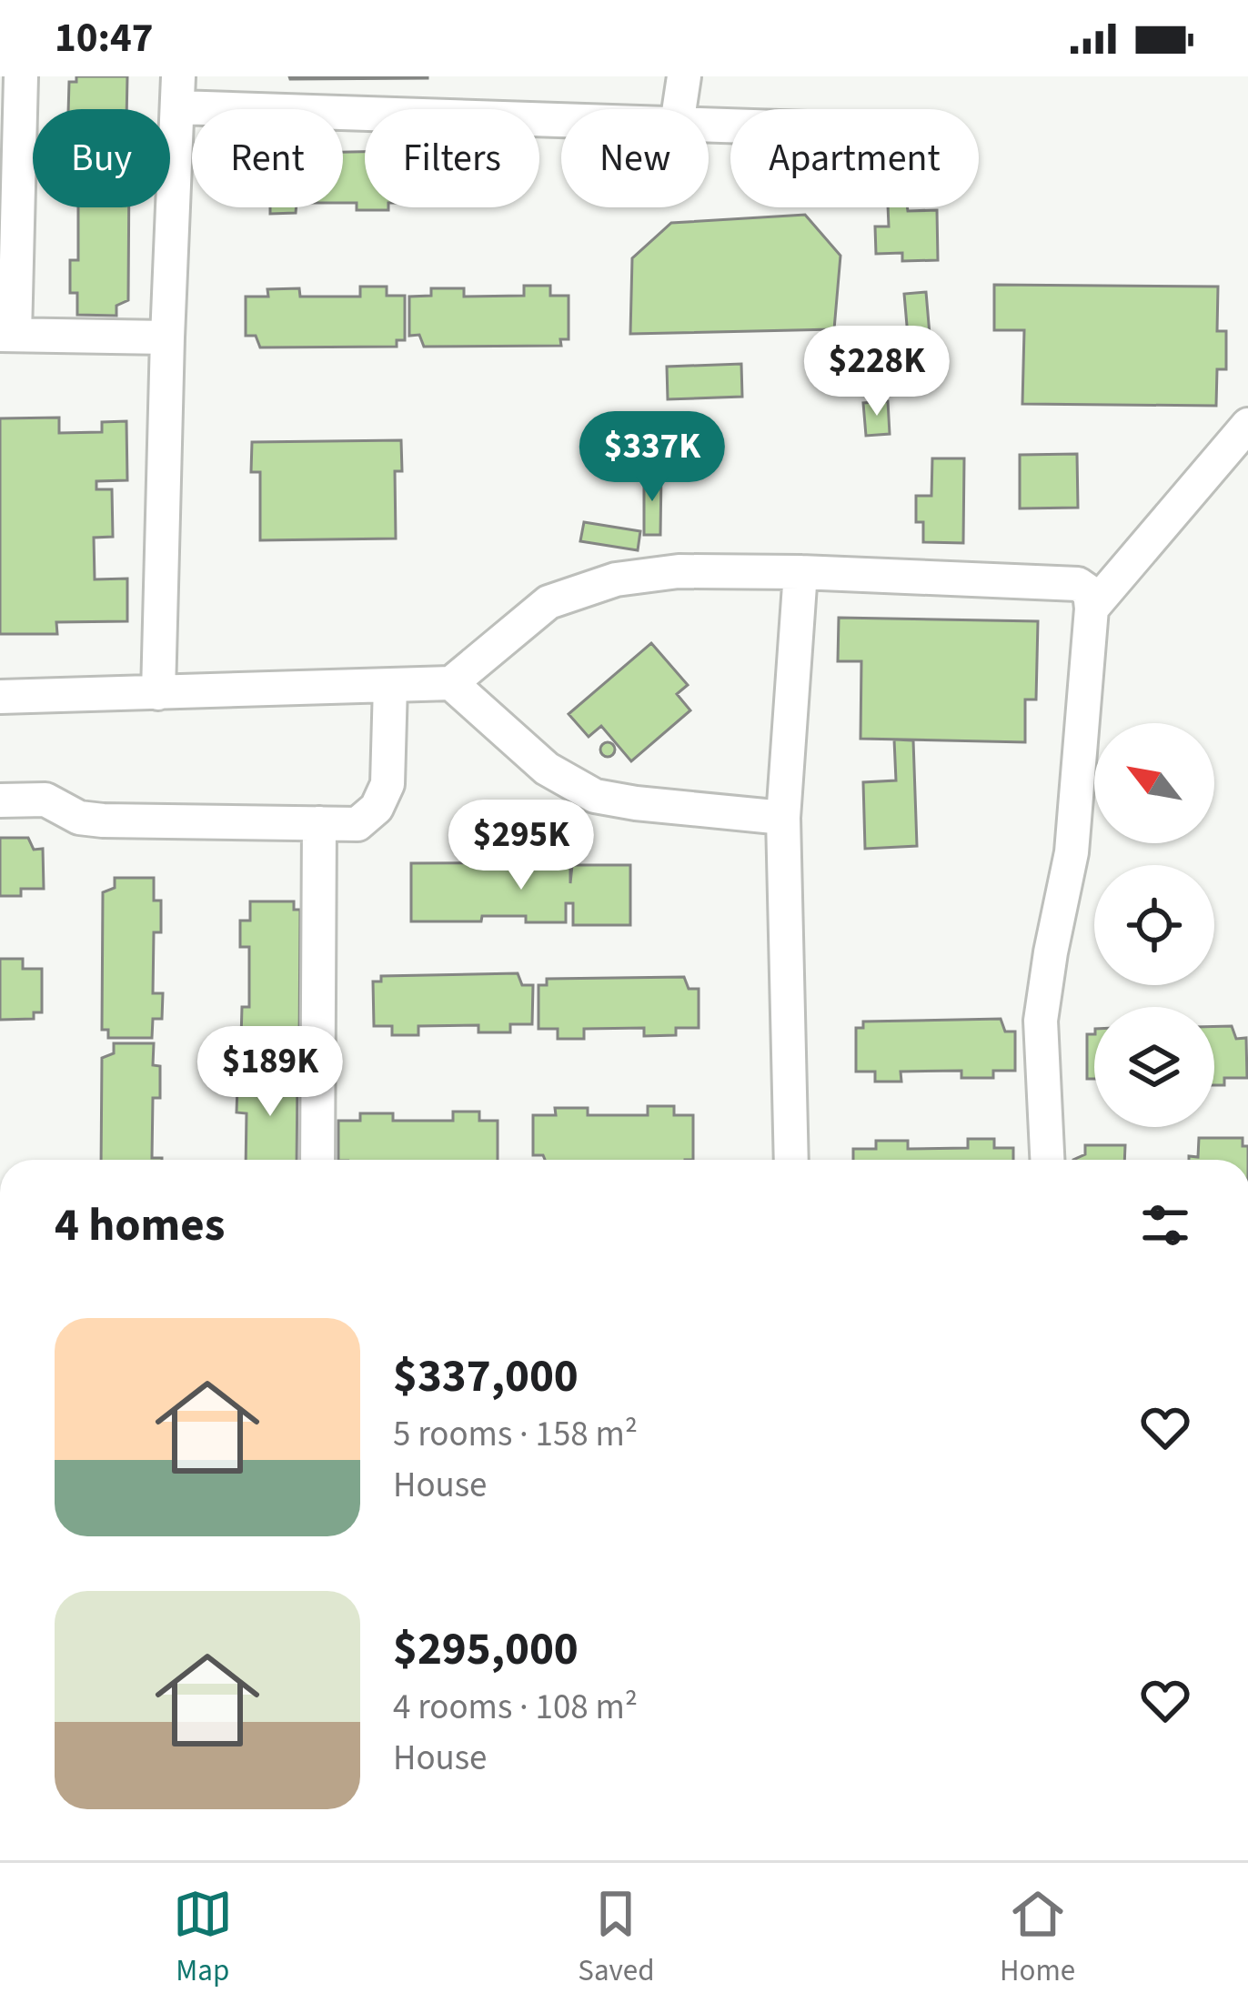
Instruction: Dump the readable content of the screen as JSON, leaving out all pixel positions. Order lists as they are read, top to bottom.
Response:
{
  "north": "top left",
  "page": {
    "status": "10:47",
    "chip": [
      "Buy",
      "Rent",
      "Filters",
      "New",
      "Apartment"
    ],
    "price": [
      "$228K",
      "$337K",
      "$295K",
      "$189K"
    ],
    "heading": "4 homes",
    "list": [
      {
        "name": "$337,000",
        "note": "5 rooms · 158 m² · House"
      },
      {
        "name": "$295,000",
        "note": "4 rooms · 108 m² · House"
      }
    ],
    "tabs": ["Map", "Saved", "Home"]
  }
}
